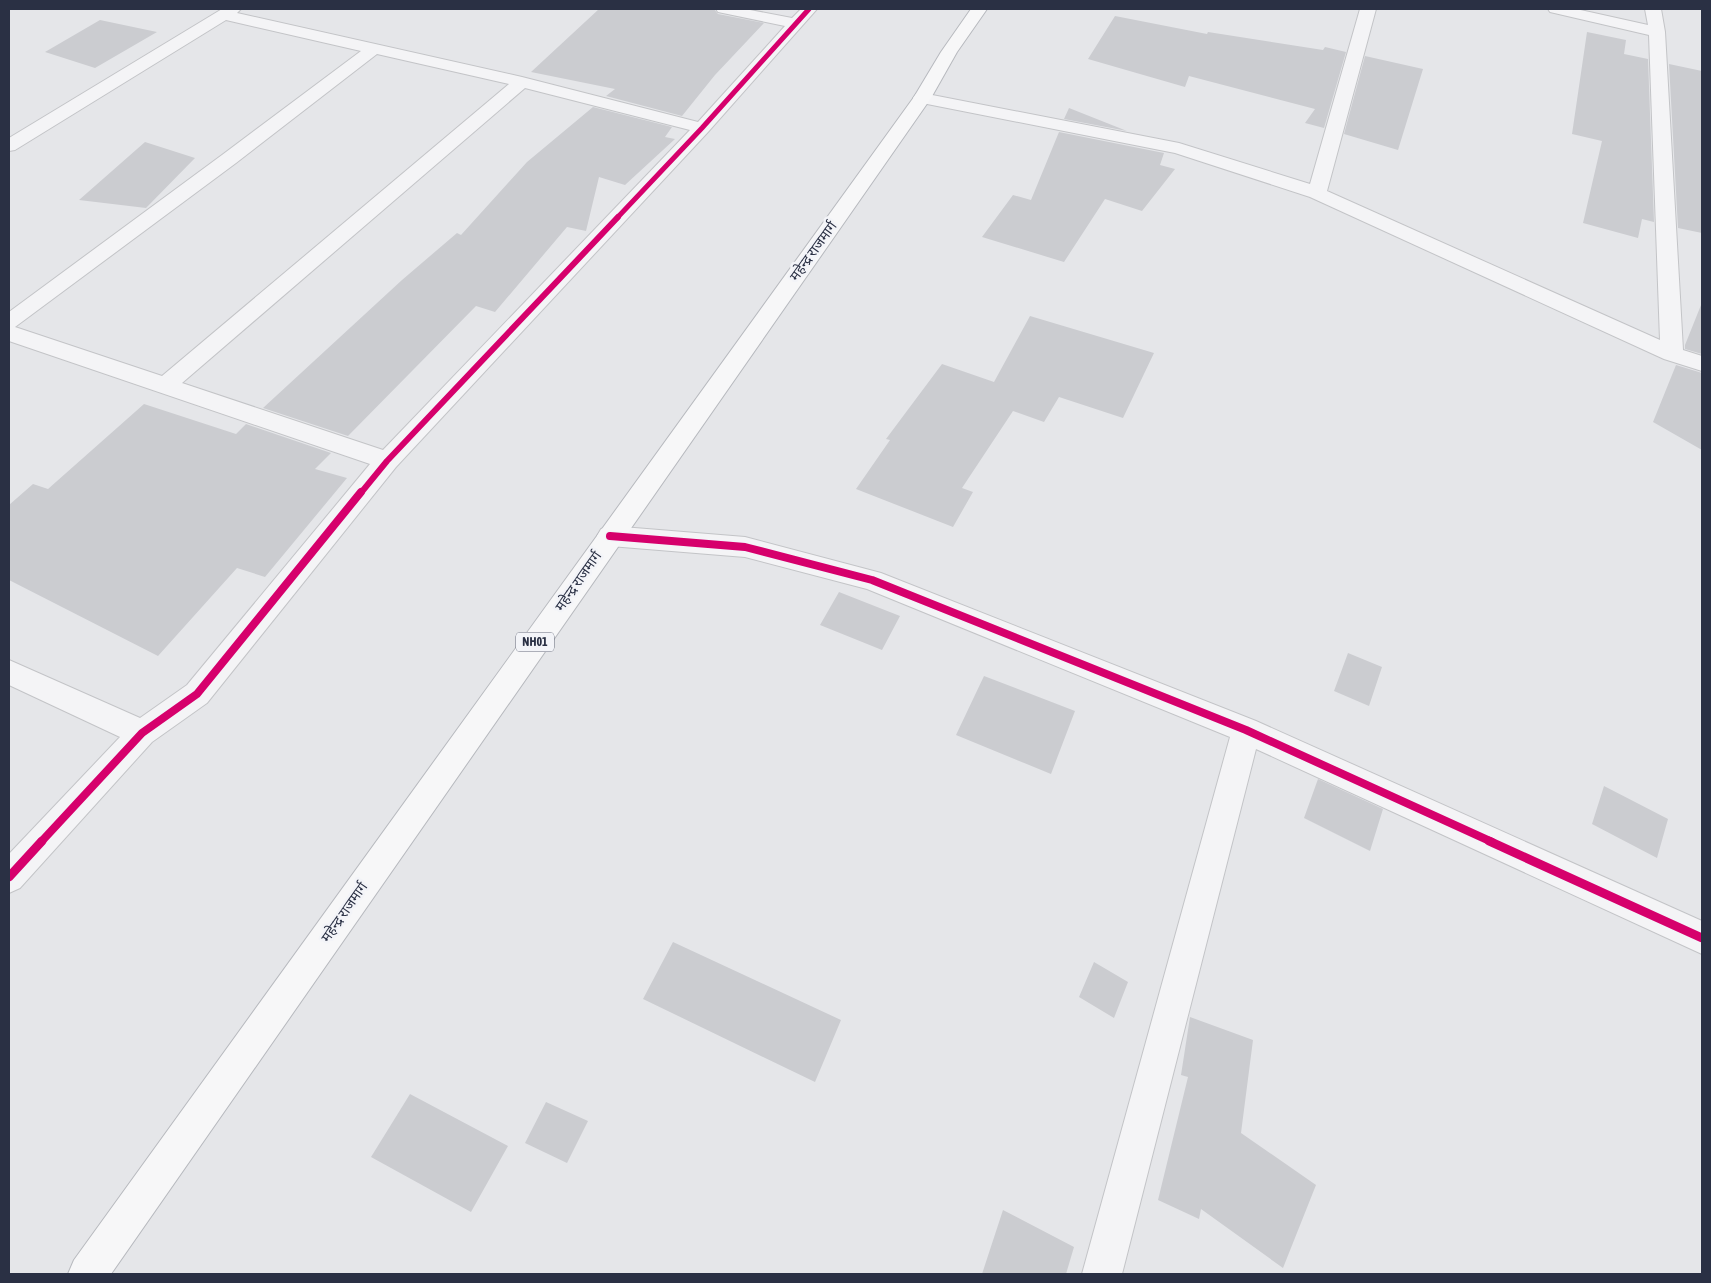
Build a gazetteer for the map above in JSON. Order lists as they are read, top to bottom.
{
  "streets": {
    "highway": ["महेन्द्र राजमार्ग", "NH01"]
  }
}
